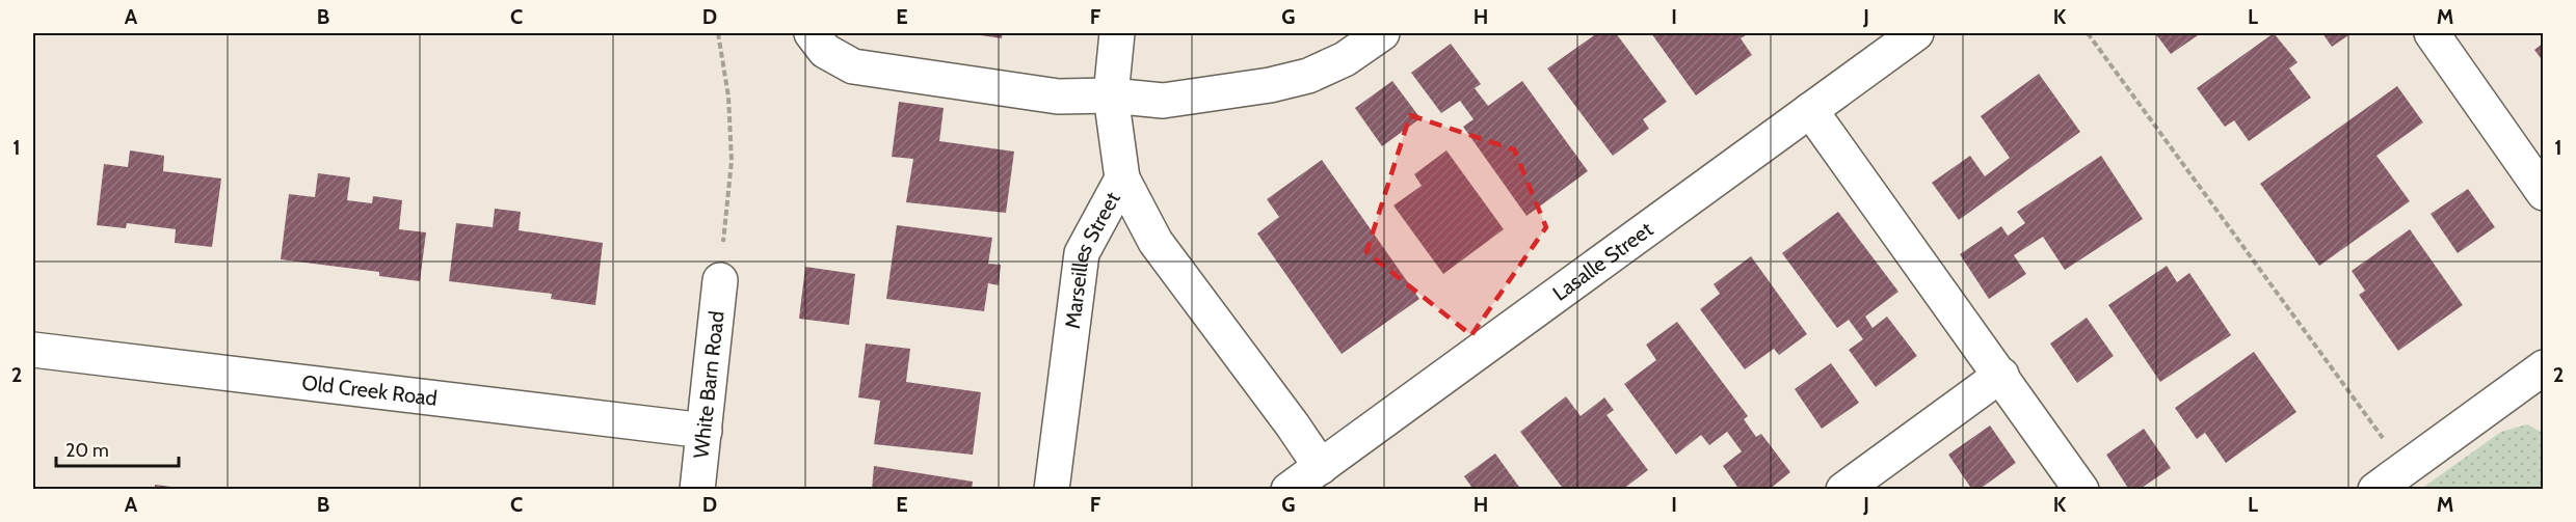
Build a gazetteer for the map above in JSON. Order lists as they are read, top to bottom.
{
  "streets": {
    "street": [
      "Marseilles Street",
      "Lasalle Street",
      "White Barn Road",
      "Old Creek Road"
    ]
  },
  "crossings": [
    ["White Barn Road", "Old Creek Road"]
  ],
  "scale_bar": "20 m",
  "grid": {
    "columns": [
      "A",
      "B",
      "C",
      "D",
      "E",
      "F",
      "G",
      "H",
      "I",
      "J",
      "K",
      "L",
      "M"
    ],
    "rows": ["1", "2"]
  }
}
